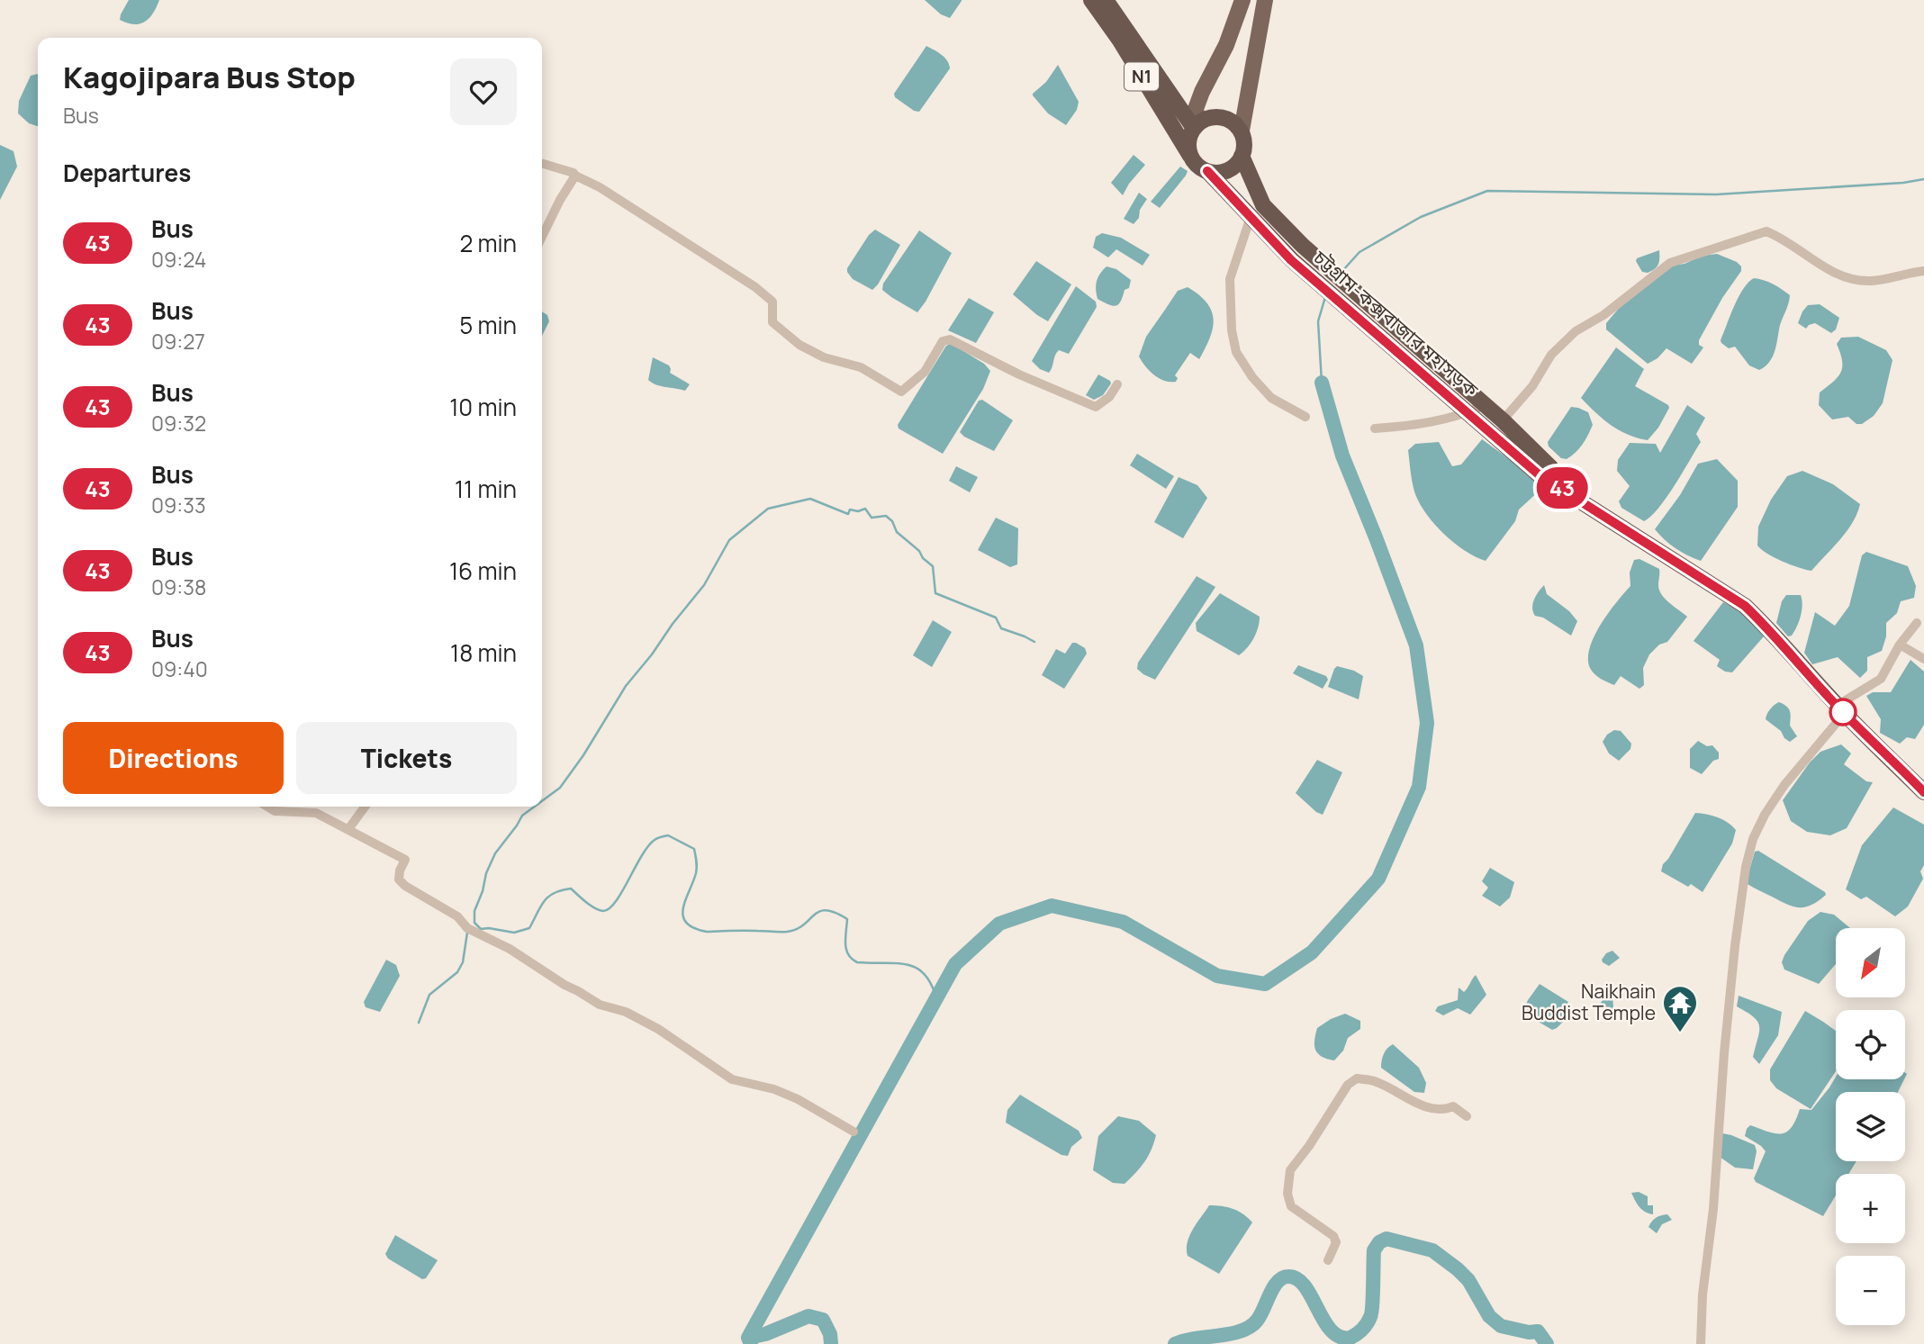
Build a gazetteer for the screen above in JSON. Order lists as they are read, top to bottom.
{
  "streets": {
    "highway": ["N1", "চট্টগ্রাম-কক্সবাজার মহাসড়ক"]
  },
  "crossings": [
    ["N1", "চট্টগ্রাম-কক্সবাজার মহাসড়ক"]
  ],
  "places": {
    "temple": ["Naikhain Buddist Temple"]
  },
  "lines": ["bus line 43"],
  "north": "bottom left",
  "page": {
    "on_map": "43",
    "heading": [
      ["Kagojipara Bus Stop", "Bus"],
      "Departures"
    ],
    "list": [
      {
        "mark": "43",
        "name": "Bus",
        "note": "09:24",
        "value": "2 min"
      },
      {
        "mark": "43",
        "name": "Bus",
        "note": "09:27",
        "value": "5 min"
      },
      {
        "mark": "43",
        "name": "Bus",
        "note": "09:32",
        "value": "10 min"
      },
      {
        "mark": "43",
        "name": "Bus",
        "note": "09:33",
        "value": "11 min"
      },
      {
        "mark": "43",
        "name": "Bus",
        "note": "09:38",
        "value": "16 min"
      },
      {
        "mark": "43",
        "name": "Bus",
        "note": "09:40",
        "value": "18 min"
      }
    ],
    "buttons": ["Directions", "Tickets"],
    "map_buttons": ["+", "−"]
  }
}
